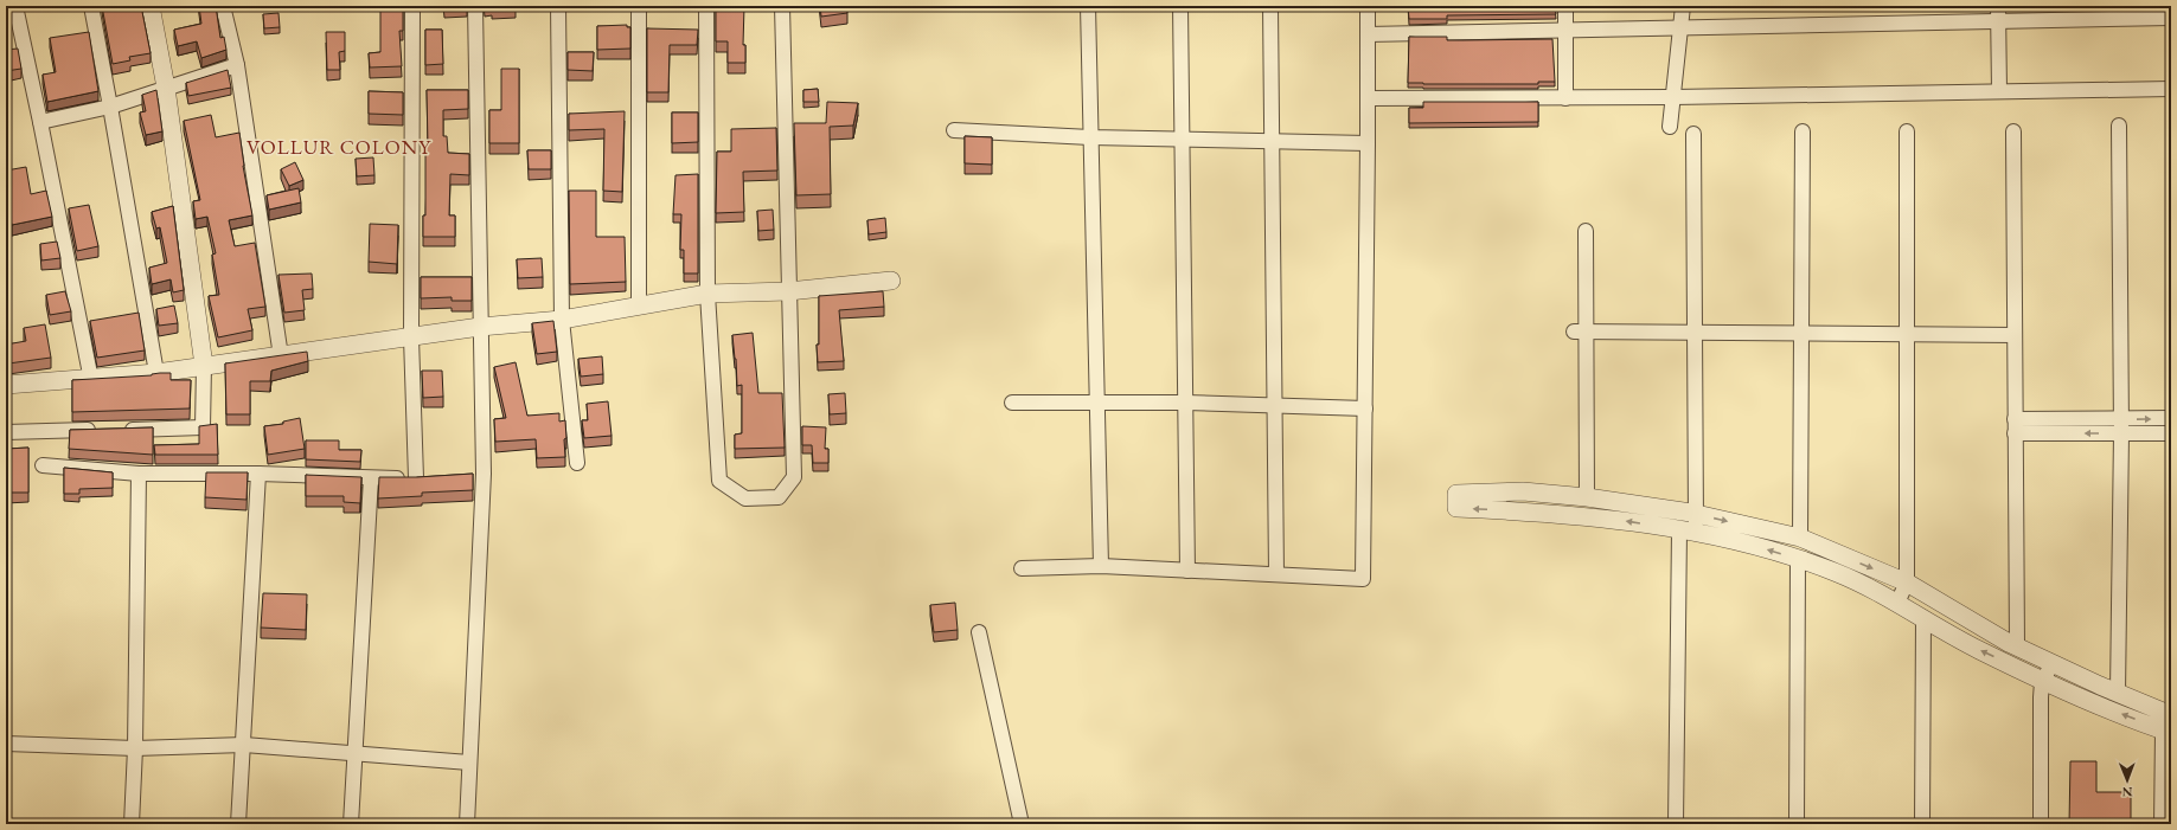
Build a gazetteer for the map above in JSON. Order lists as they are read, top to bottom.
{
  "districts": ["VOLLUR COLONY"],
  "north": "bottom"
}
